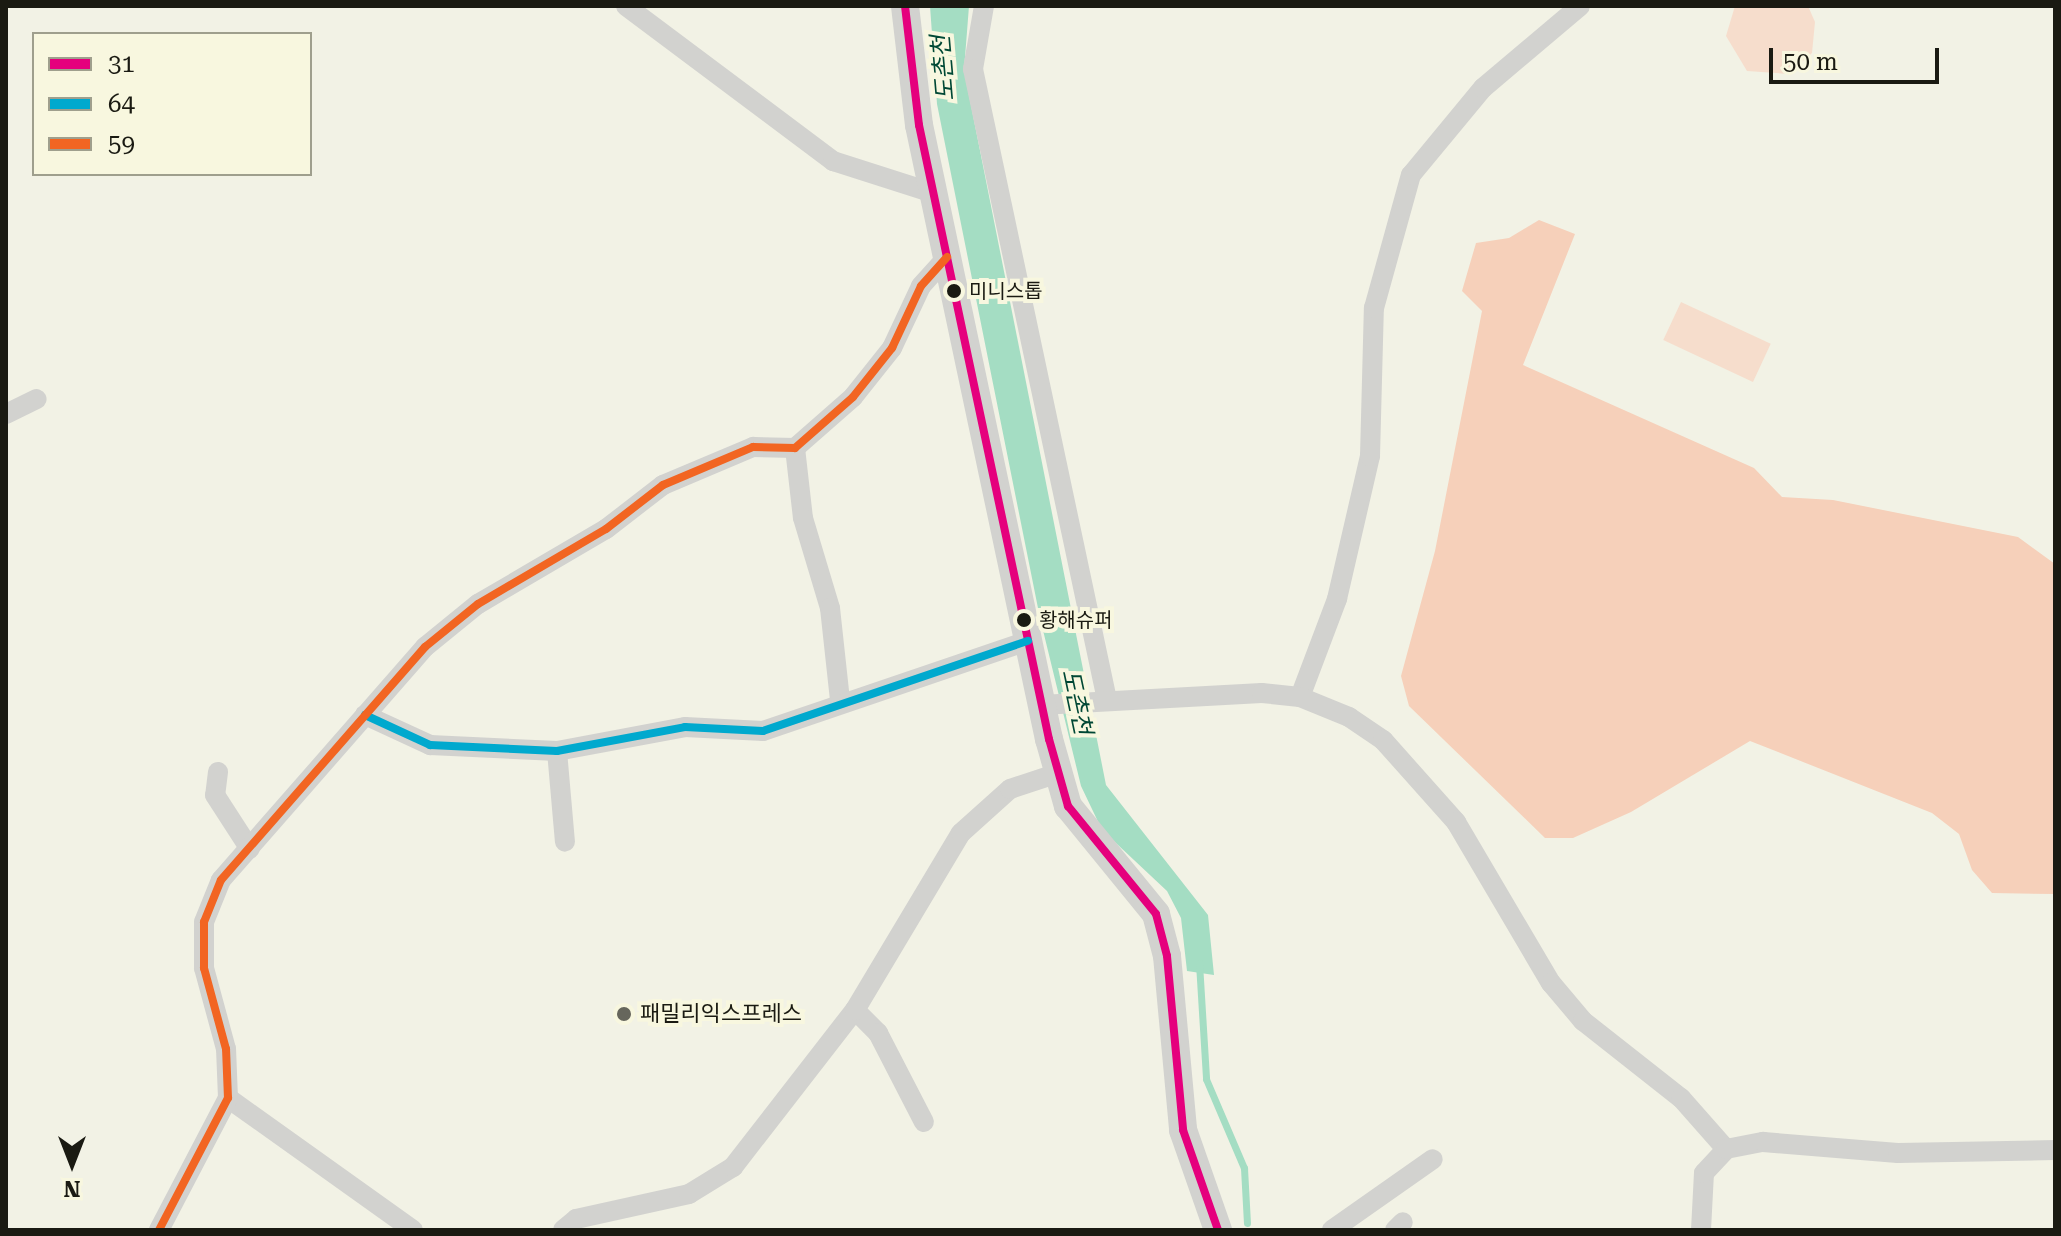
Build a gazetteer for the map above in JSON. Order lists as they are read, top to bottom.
{
  "water": ["도촌천"],
  "places": ["미니스톱", "황해슈퍼", "패밀리익스프레스"],
  "lines": ["transit line 31", "transit line 59", "transit line 64"],
  "legend": ["31", "64", "59"],
  "scale_bar": "50 m",
  "north": "bottom"
}
